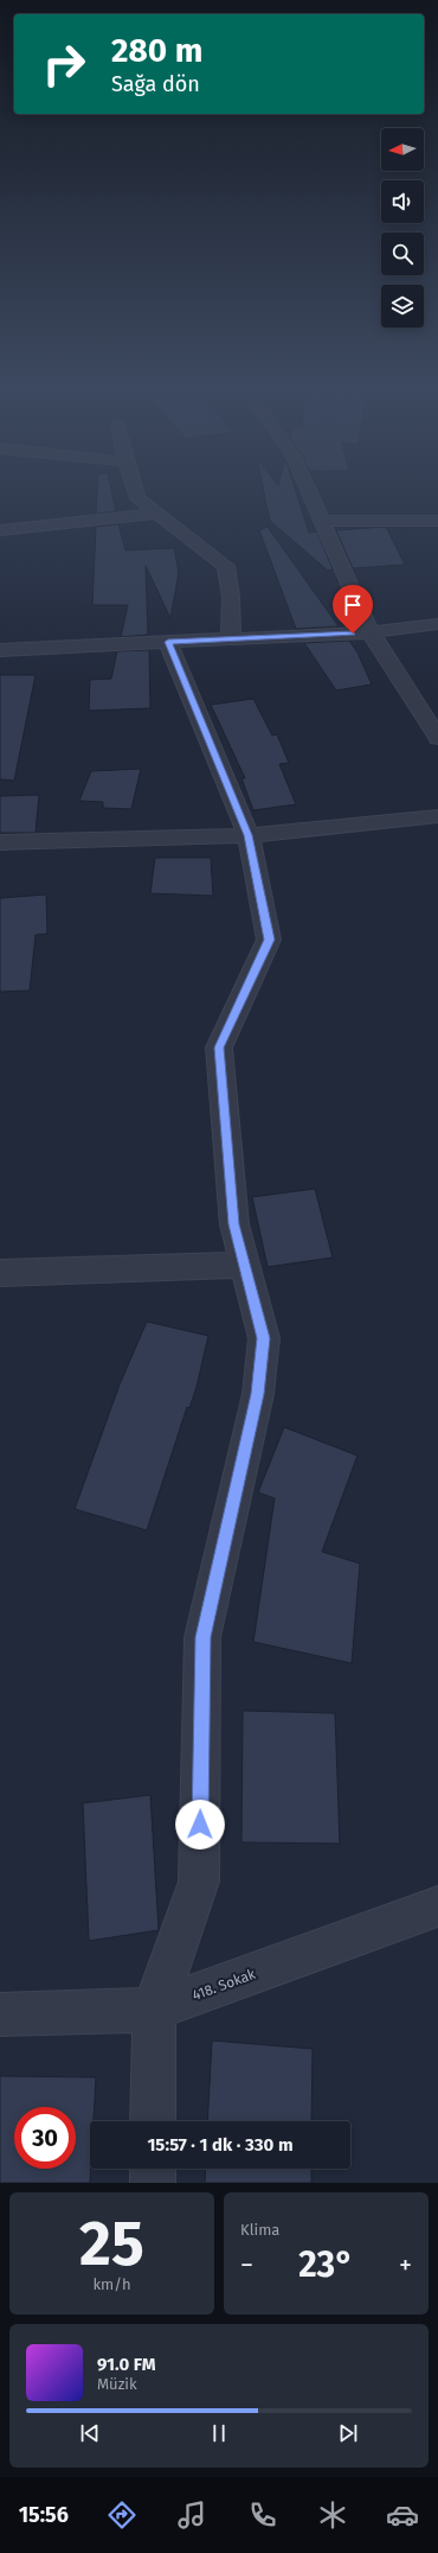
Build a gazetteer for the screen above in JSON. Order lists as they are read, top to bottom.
{
  "streets": {
    "street": ["418. Sokak"]
  },
  "north": "left",
  "page": {
    "turn": ["280 m", "Sağa dön"],
    "limit": "30",
    "trip": "15:57 · 1 dk · 330 m",
    "tile": [
      ["25", "km/h"],
      "Klima"
    ],
    "heat": ["−", "23°", "+"],
    "song": ["91.0 FM", "Müzik"],
    "tabs": "15:56"
  }
}
